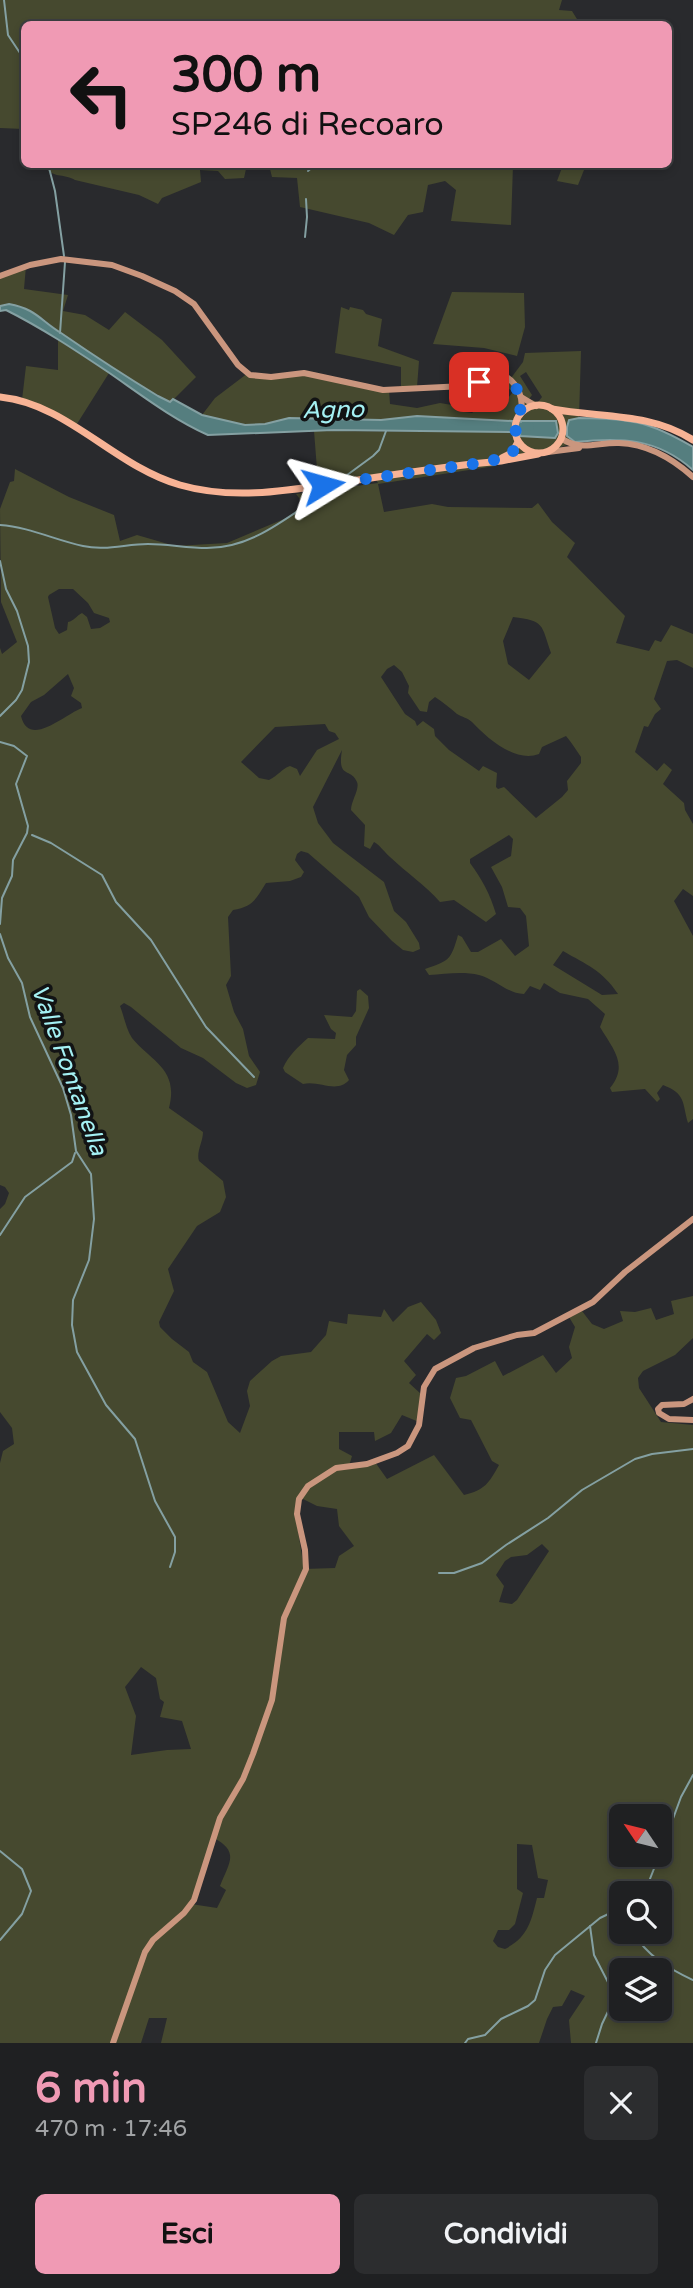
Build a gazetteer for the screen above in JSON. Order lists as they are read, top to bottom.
{
  "water": ["Agno", "Valle Fontanella"],
  "north": "top left",
  "page": {
    "turn": ["300 m", "SP246 di Recoaro"],
    "heading": ["6 min", "470 m · 17:46"],
    "buttons": ["Esci", "Condividi"]
  }
}
